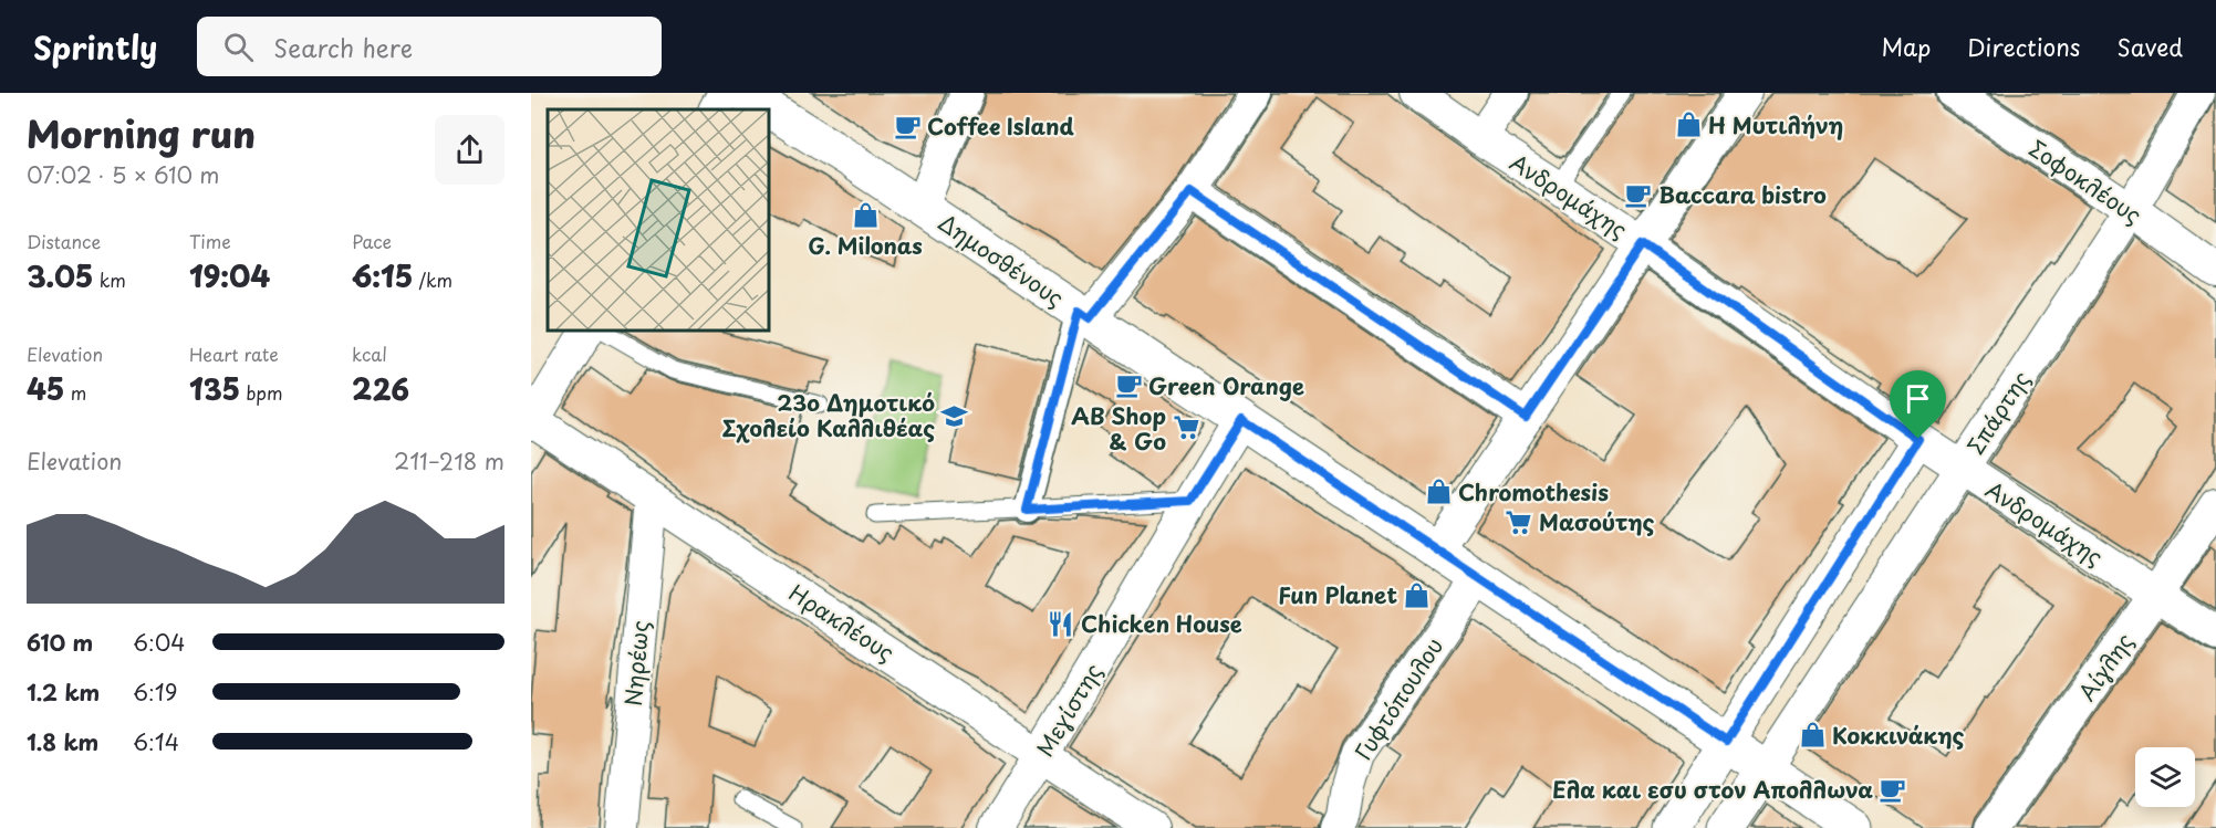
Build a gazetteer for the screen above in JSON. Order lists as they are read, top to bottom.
{
  "streets": {
    "street": [
      "Σοφοκλέους",
      "Ανδρομάχης",
      "Δημοσθένους",
      "Σπάρτης",
      "Ηρακλέους",
      "Νηρέως",
      "Αίγλης",
      "Γυφτόπουλου",
      "Μεγίστης"
    ]
  },
  "crossings": [
    ["Σοφοκλέους", "Σπάρτης"],
    ["Ανδρομάχης", "Σπάρτης"],
    ["Ανδρομάχης", "Αίγλης"],
    ["Δημοσθένους", "Σπάρτης"],
    ["Δημοσθένους", "Γυφτόπουλου"],
    ["Δημοσθένους", "Μεγίστης"],
    ["Ηρακλέους", "Νηρέως"],
    ["Ηρακλέους", "Μεγίστης"]
  ],
  "places": {
    "shop": [
      "Η Μυτιλήνη",
      "G. Milonas",
      "Chromothesis",
      "Fun Planet",
      "Κοκκινάκης"
    ],
    "cafe": [
      "Coffee Island",
      "Baccara bistro",
      "Green Orange",
      "Ελα και εσυ στον Απολλωνα"
    ],
    "school or university": ["23ο Δημοτικό Σχολείο Καλλιθέας"],
    "supermarket": ["AB Shop & Go", "Μασούτης"],
    "restaurant": ["Chicken House"]
  },
  "page": {
    "header": "Sprintly",
    "search": "Search here",
    "nav": ["Map", "Directions", "Saved"],
    "heading": ["Morning run", "07:02 · 5 × 610 m"],
    "stats": [
      ["Distance", "3.05 km"],
      ["Time", "19:04"],
      ["Pace", "6:15 /km"],
      ["Elevation", "45 m"],
      ["Heart rate", "135 bpm"],
      ["kcal", "226"]
    ],
    "chart": ["Elevation", "211–218 m"],
    "list": [
      {
        "name": "610 m",
        "note": "6:04"
      },
      {
        "name": "1.2 km",
        "note": "6:19"
      },
      {
        "name": "1.8 km",
        "note": "6:14"
      }
    ]
  }
}
